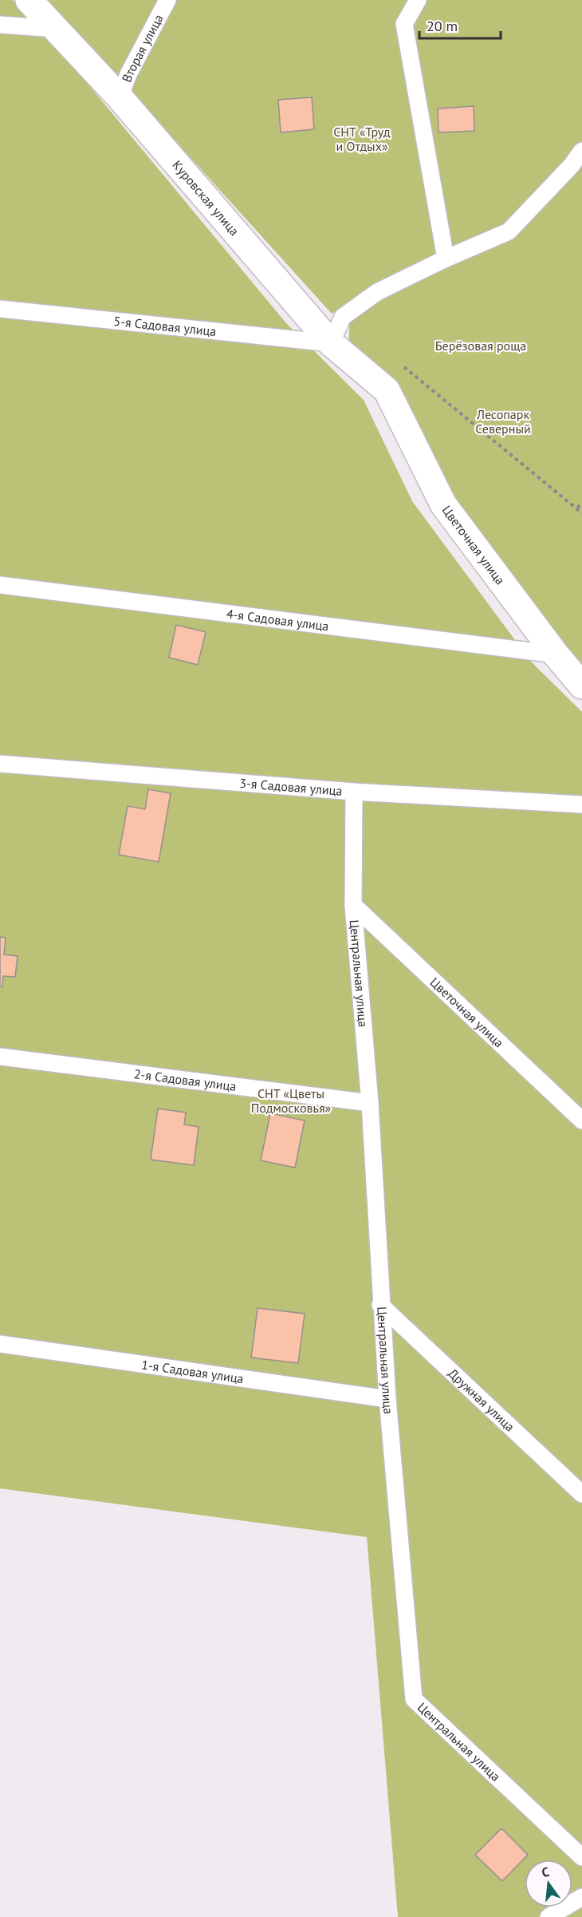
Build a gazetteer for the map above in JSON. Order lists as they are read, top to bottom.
{
  "streets": {
    "street": ["Куровская улица", "Цветочная улица"],
    "lane": [
      "Вторая улица",
      "5-я Садовая улица",
      "4-я Садовая улица",
      "3-я Садовая улица",
      "Центральная улица",
      "2-я Садовая улица",
      "1-я Садовая улица",
      "Дружная улица"
    ]
  },
  "crossings": [
    ["Вторая улица", "Куровская улица"],
    ["Куровская улица", "5-я Садовая улица"],
    ["Куровская улица", "Цветочная улица"],
    ["Цветочная улица", "4-я Садовая улица"],
    ["Цветочная улица", "Центральная улица"],
    ["3-я Садовая улица", "Центральная улица"],
    ["Центральная улица", "2-я Садовая улица"],
    ["Центральная улица", "1-я Садовая улица"],
    ["Центральная улица", "Дружная улица"]
  ],
  "parks": [
    "СНТ «Труд и Отдых»",
    "Берёзовая роща",
    "Лесопарк Северный",
    "СНТ «Цветы Подмосковья»"
  ],
  "scale_bar": "20 m",
  "north": "top"
}
